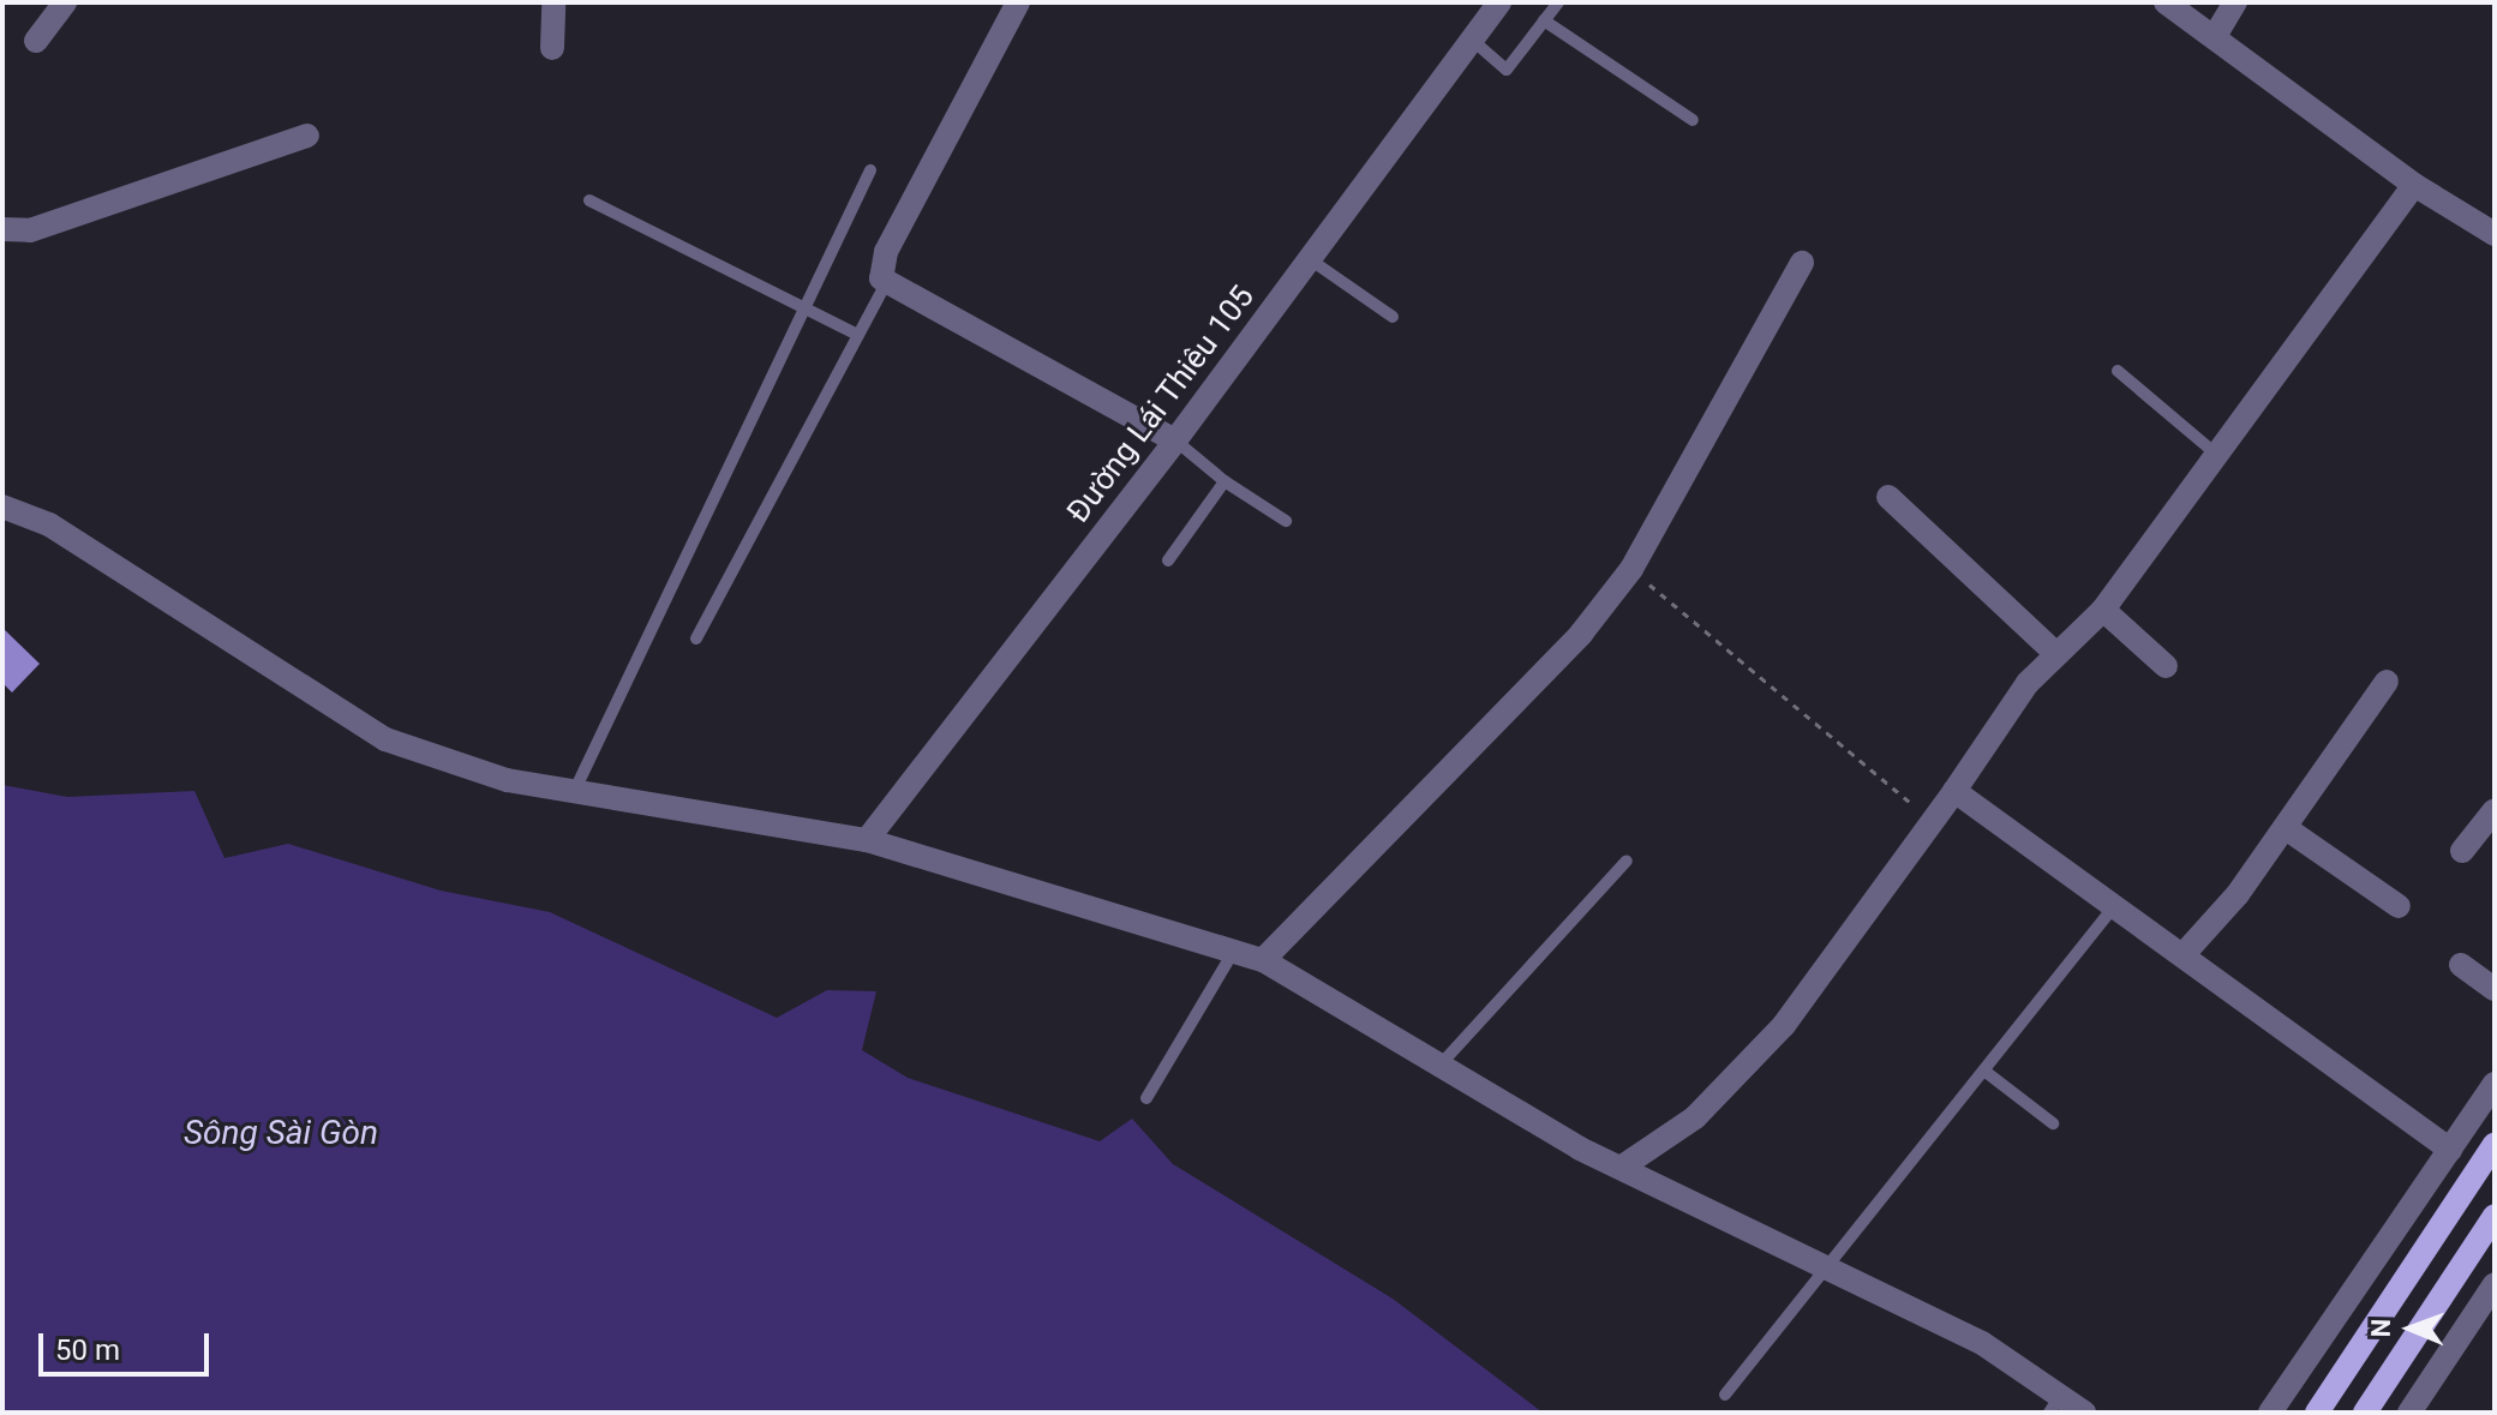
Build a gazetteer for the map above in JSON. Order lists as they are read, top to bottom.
{
  "streets": {
    "street": ["Đường Lái Thiêu 105"]
  },
  "water": ["Sông Sài Gòn"],
  "scale_bar": "50 m",
  "north": "left"
}
